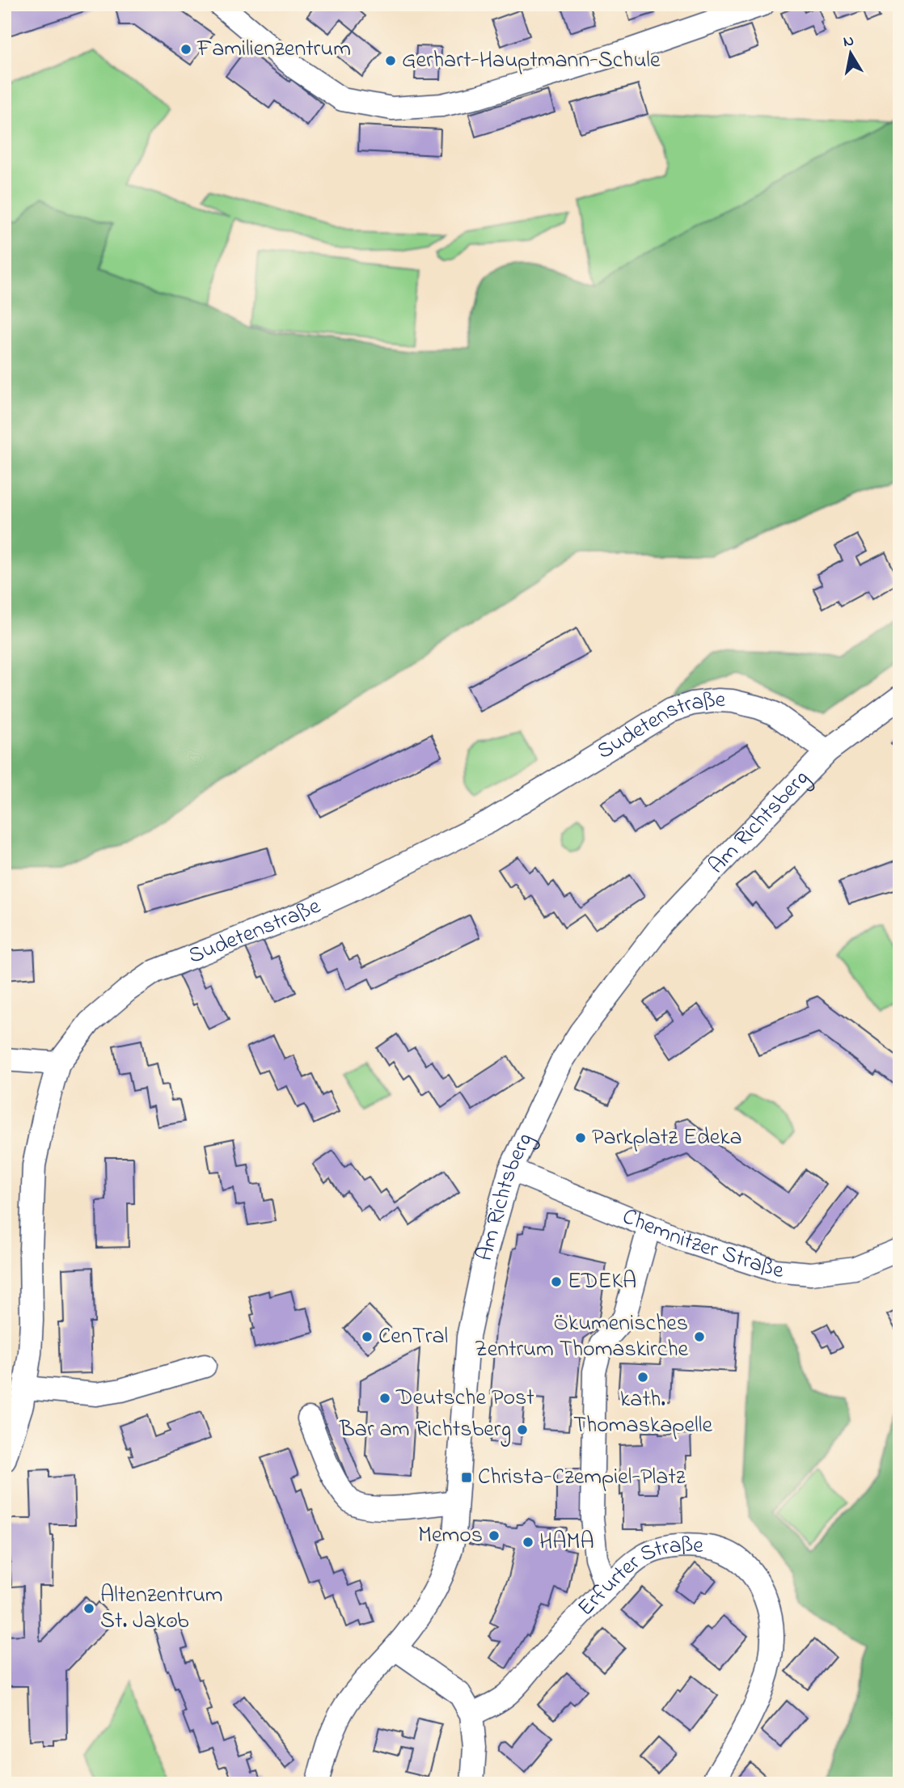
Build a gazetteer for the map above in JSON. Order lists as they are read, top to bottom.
{
  "streets": {
    "street": [
      "Sudetenstraße",
      "Am Richtsberg",
      "Chemnitzer Straße",
      "Erfurter Straße"
    ]
  },
  "crossings": [
    ["Sudetenstraße", "Am Richtsberg"],
    ["Am Richtsberg", "Chemnitzer Straße"]
  ],
  "places": {
    "other": [
      "Familienzentrum",
      "Gerhart-Hauptmann-Schule",
      "Parkplatz Edeka",
      "EDEKA",
      "CenTral",
      "Ökumenisches Zentrum Thomaskirche",
      "kath. Thomaskapelle",
      "Deutsche Post",
      "Bar am Richtsberg",
      "Memos",
      "HAMA",
      "Altenzentrum St. Jakob"
    ],
    "transit": ["Christa-Czempiel-Platz"]
  },
  "north": "top"
}
